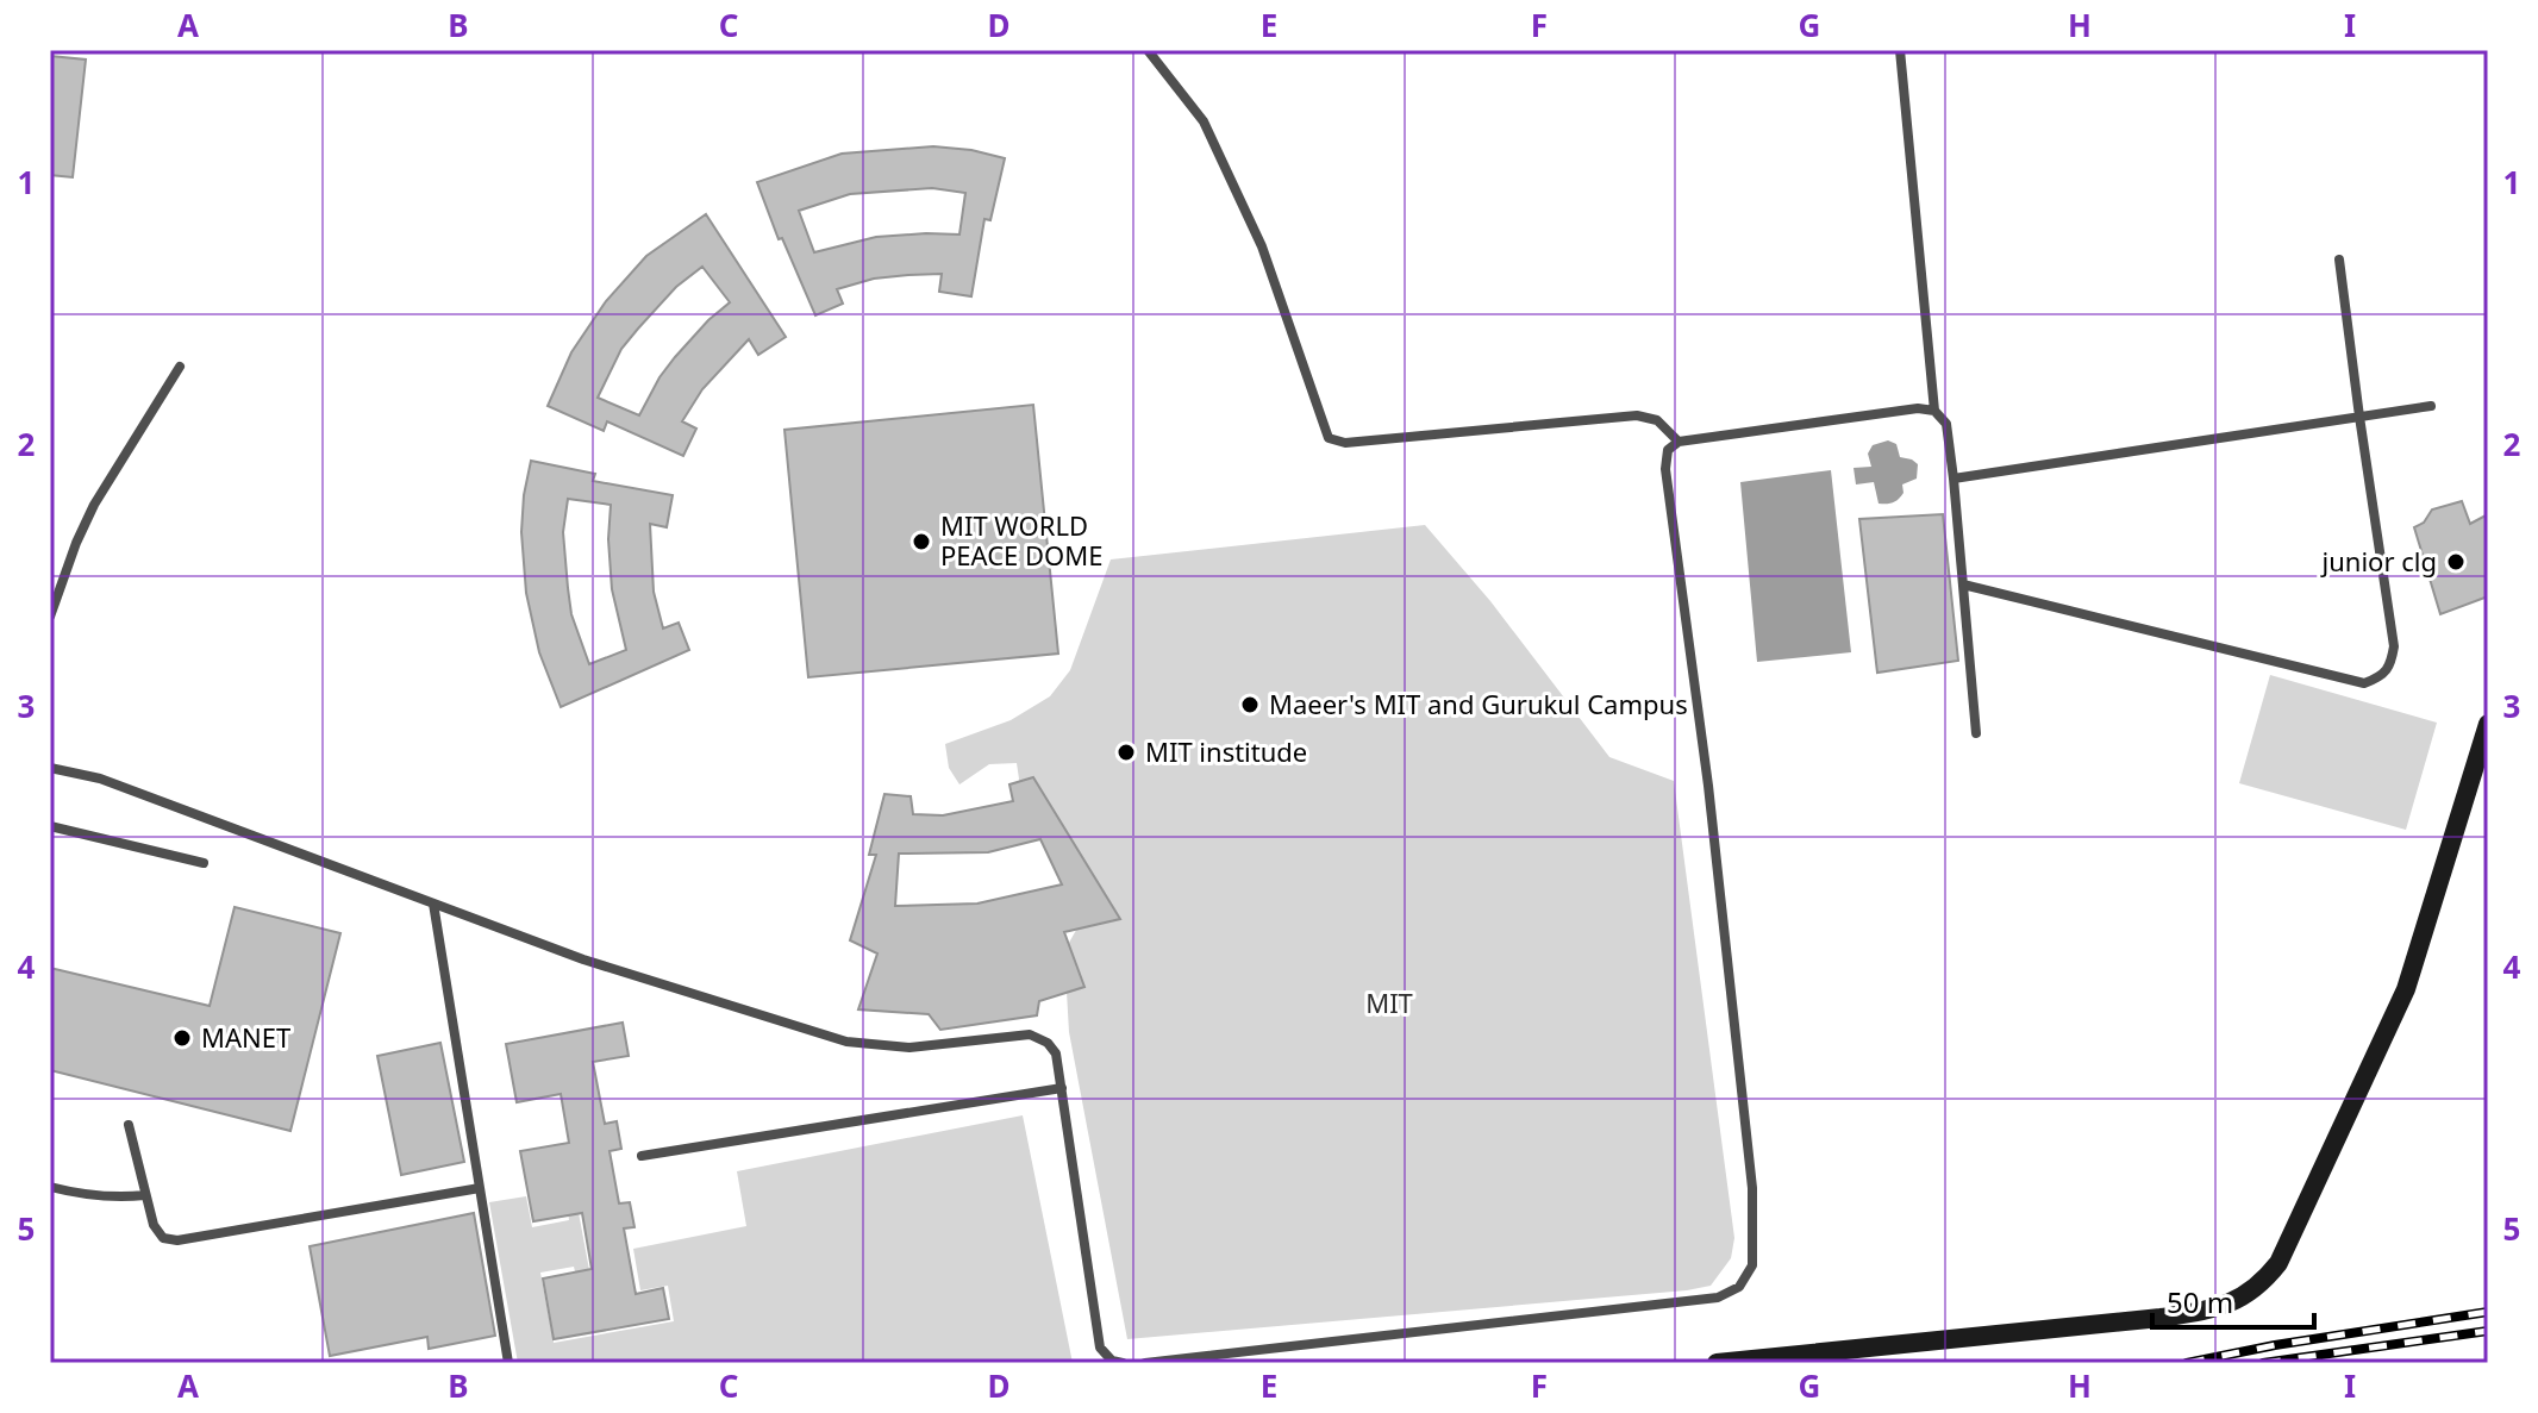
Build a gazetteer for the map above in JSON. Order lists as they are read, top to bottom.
{
  "parks": ["MIT"],
  "places": [
    "MIT WORLD PEACE DOME",
    "junior clg",
    "Maeer's MIT and Gurukul Campus",
    "MIT institude",
    "MANET"
  ],
  "scale_bar": "50 m",
  "grid": {
    "columns": [
      "A",
      "B",
      "C",
      "D",
      "E",
      "F",
      "G",
      "H",
      "I"
    ],
    "rows": [
      "1",
      "2",
      "3",
      "4",
      "5"
    ]
  }
}
